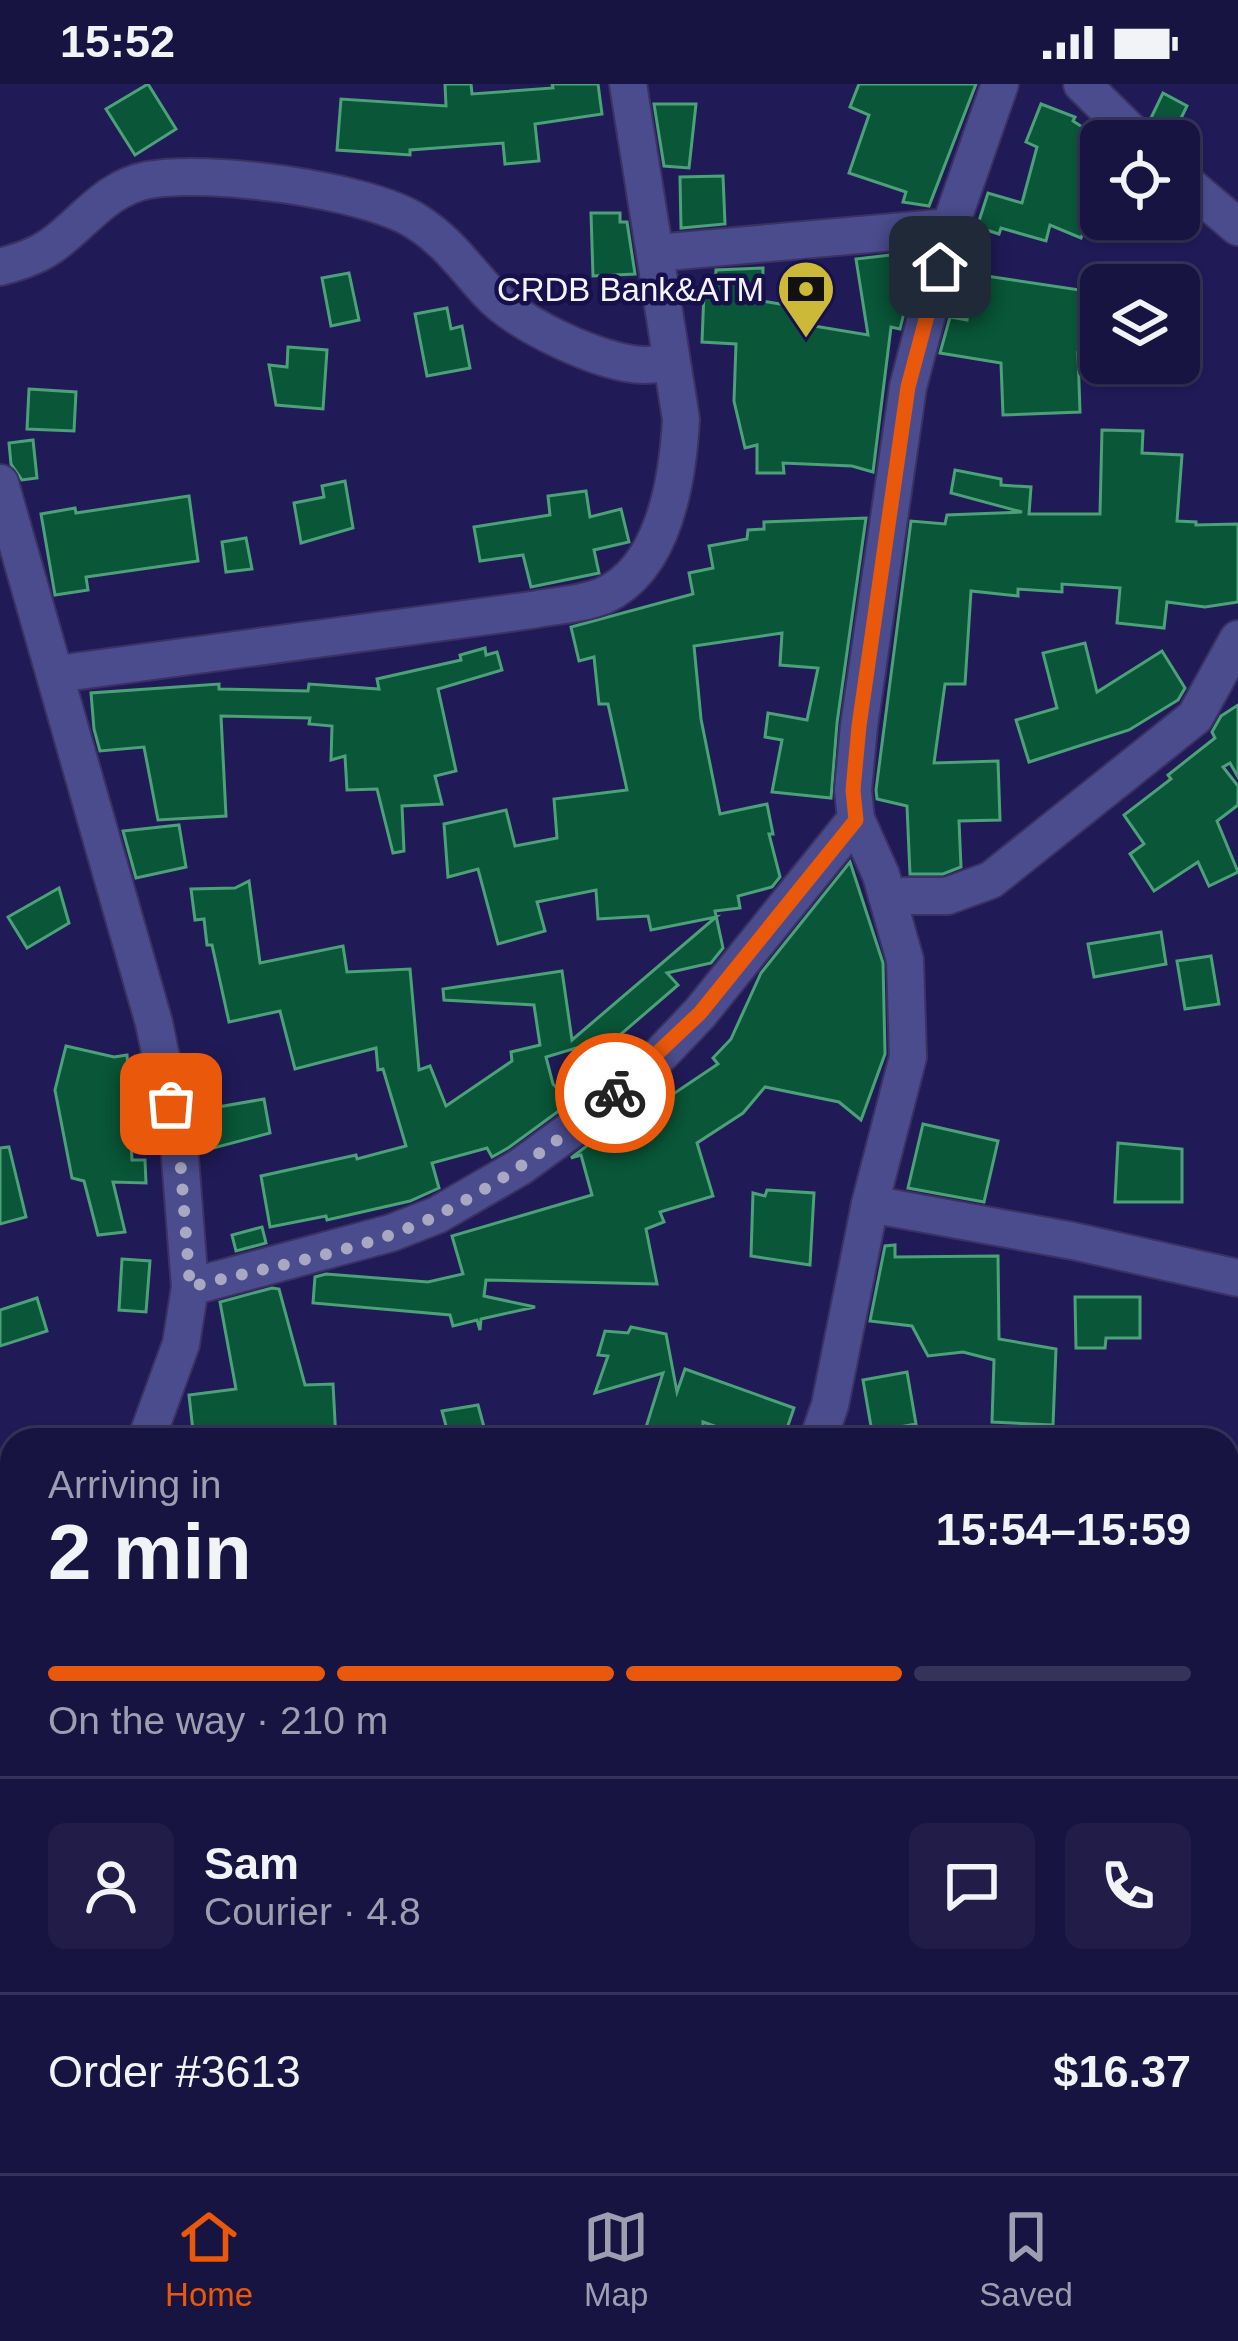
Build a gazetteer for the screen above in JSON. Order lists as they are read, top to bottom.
{
  "places": {
    "bank": ["CRDB Bank&ATM"]
  },
  "page": {
    "status": "15:52",
    "heading": ["2 min", "Arriving in", "15:54–15:59"],
    "panel": [
      "Sam",
      "Courier · 4.8",
      "Order #3613",
      "$16.37"
    ],
    "bar": "On the way · 210 m",
    "tabs": ["Home", "Map", "Saved"]
  }
}
